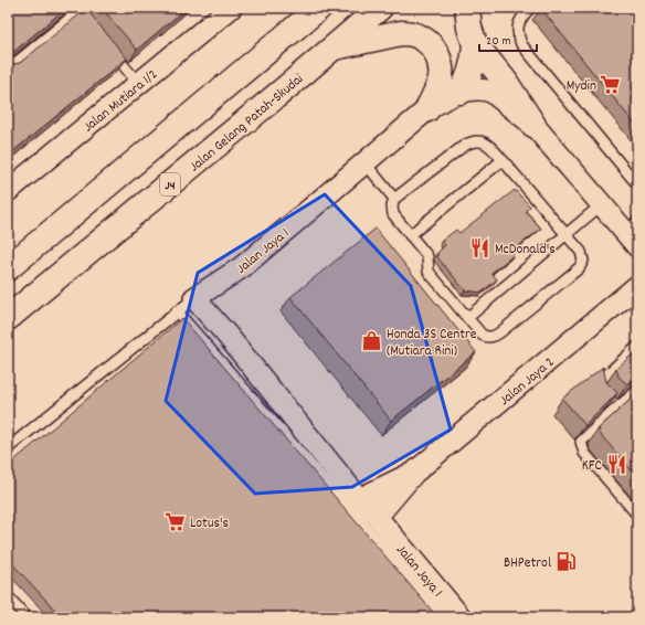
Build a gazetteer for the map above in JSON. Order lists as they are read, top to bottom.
{
  "streets": {
    "main road": ["Jalan Gelang Patah-Skudai", "J4"],
    "street": ["Jalan Mutiara 1/2", "Jalan Jaya 1", "Jalan Jaya 2"]
  },
  "crossings": [
    ["Jalan Jaya 1", "Jalan Jaya 2"]
  ],
  "places": {
    "supermarket": ["Mydin", "Lotus's"],
    "restaurant": ["McDonald's", "KFC"],
    "shop": ["Honda 3S Centre (Mutiara Rini)"],
    "fuel station": ["BHPetrol"]
  },
  "scale_bar": "20 m"
}
